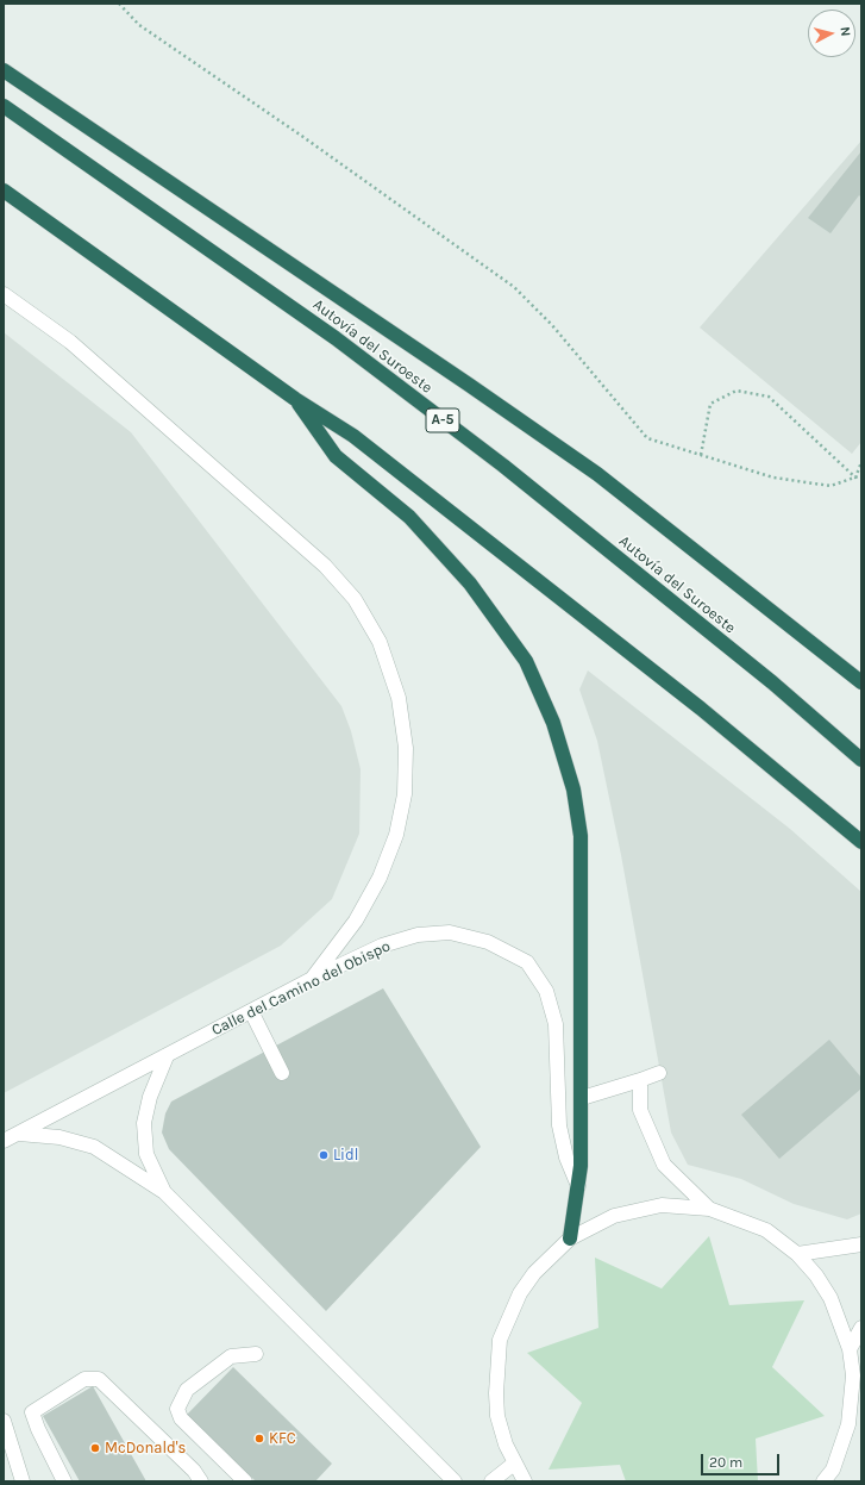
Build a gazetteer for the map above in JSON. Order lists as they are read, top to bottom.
{
  "streets": {
    "highway": ["Autovía del Suroeste", "A-5"],
    "street": ["Calle del Camino del Obispo"]
  },
  "places": ["Lidl", "KFC", "McDonald's"],
  "scale_bar": "20 m",
  "north": "right"
}
